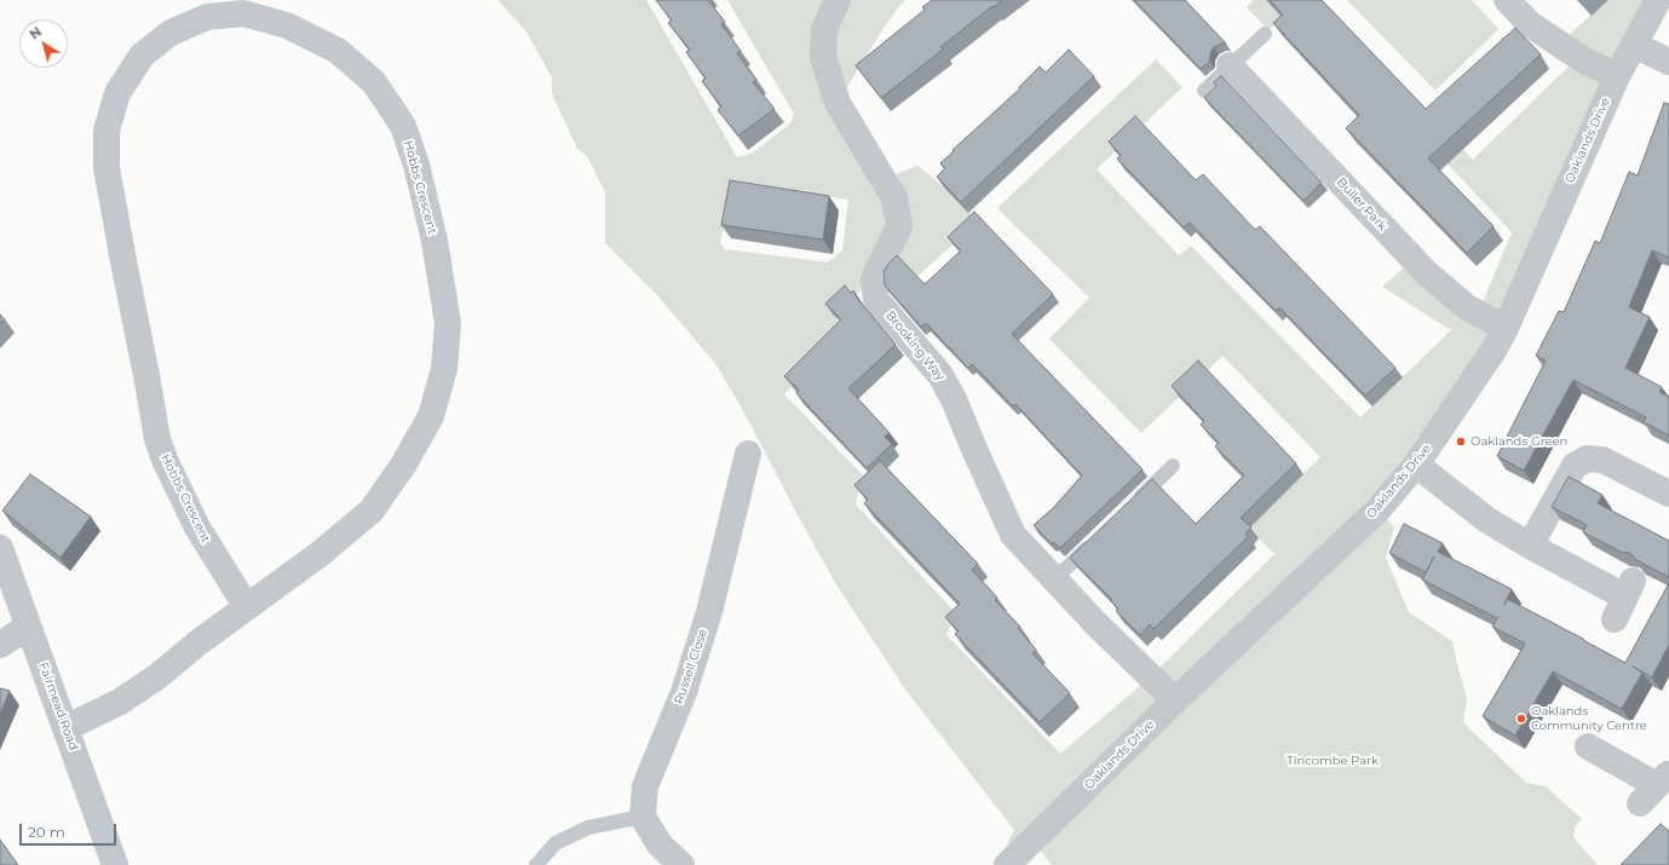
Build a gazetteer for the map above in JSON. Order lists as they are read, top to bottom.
{
  "streets": {
    "street": [
      "Oaklands Drive",
      "Hobbs Crescent",
      "Buller Park",
      "Brooking Way",
      "Russell Close",
      "Fairmead Road"
    ]
  },
  "crossings": [
    ["Oaklands Drive", "Buller Park"],
    ["Oaklands Drive", "Brooking Way"],
    ["Hobbs Crescent", "Fairmead Road"]
  ],
  "parks": ["Tincombe Park"],
  "places": ["Oaklands Green", "Oaklands Community Centre"],
  "scale_bar": "20 m",
  "north": "top left"
}
